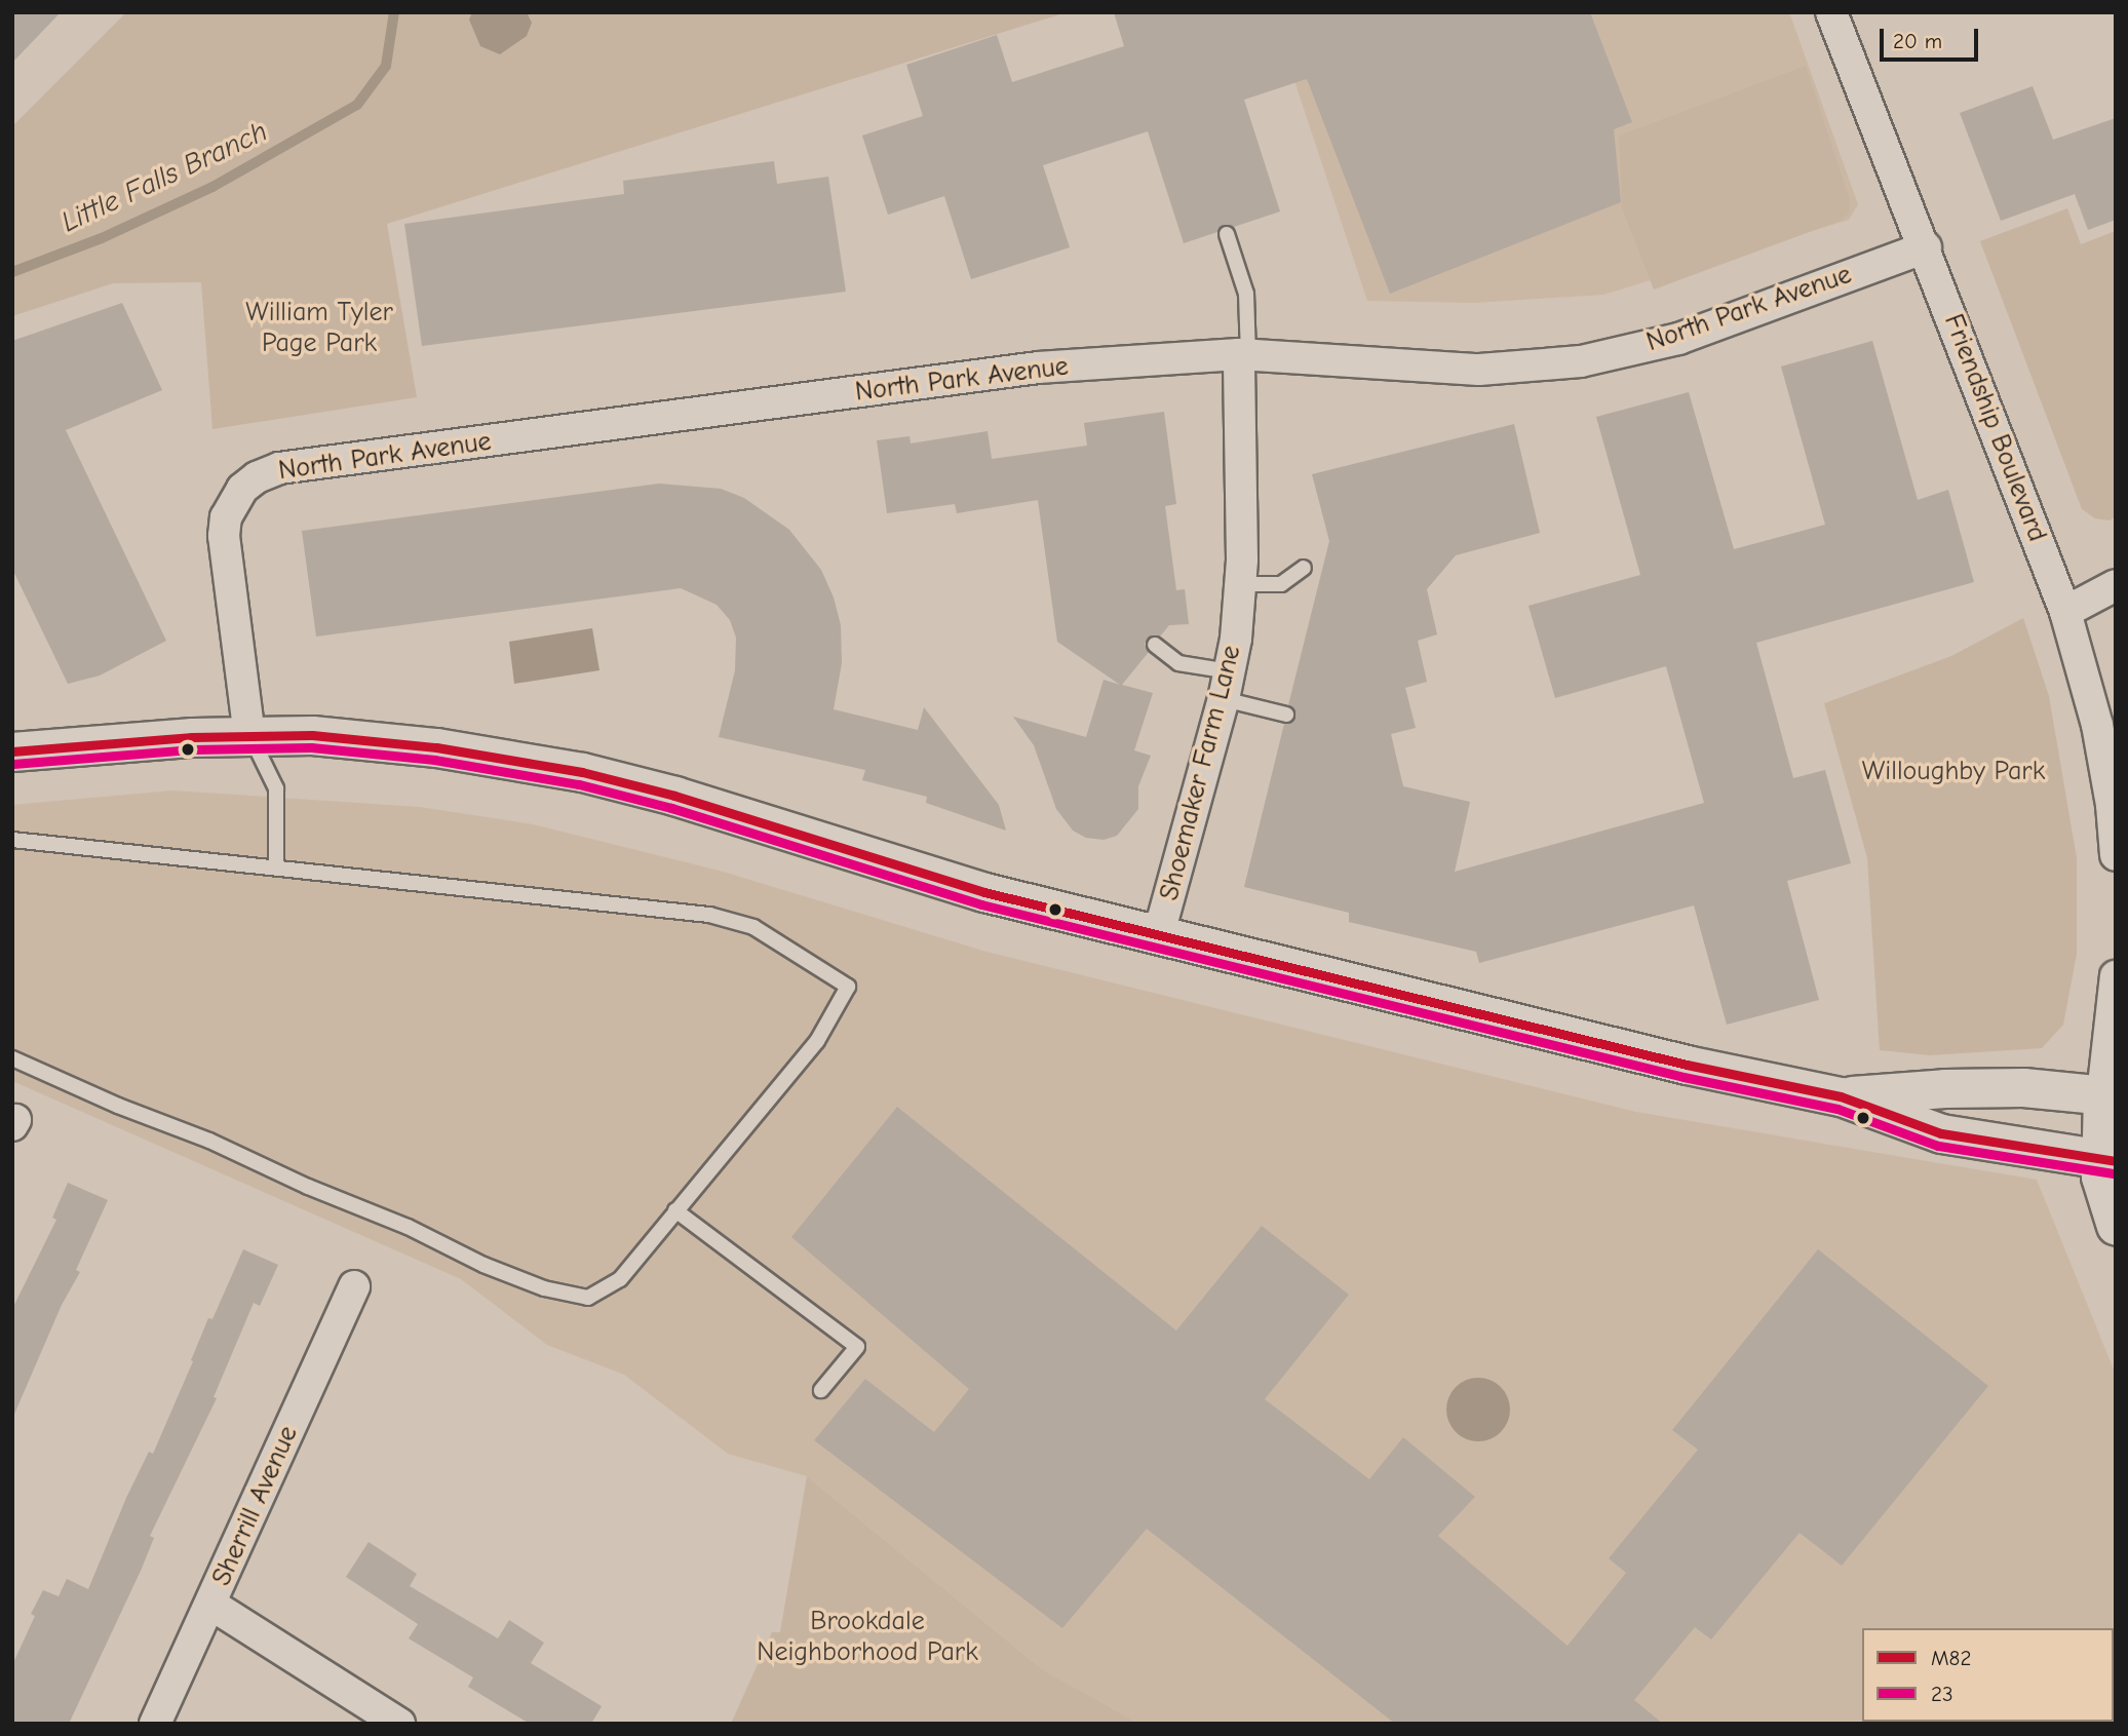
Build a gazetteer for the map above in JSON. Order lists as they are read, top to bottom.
{
  "streets": {
    "street": [
      "North Park Avenue",
      "Friendship Boulevard",
      "Shoemaker Farm Lane",
      "Sherrill Avenue"
    ]
  },
  "crossings": [
    ["North Park Avenue", "Friendship Boulevard"],
    ["North Park Avenue", "Shoemaker Farm Lane"]
  ],
  "water": ["Little Falls Branch"],
  "parks": ["William Tyler Page Park", "Willoughby Park", "Brookdale Neighborhood Park"],
  "lines": ["transit line M82", "transit line 23"],
  "legend": ["M82", "23"],
  "scale_bar": "20 m"
}
